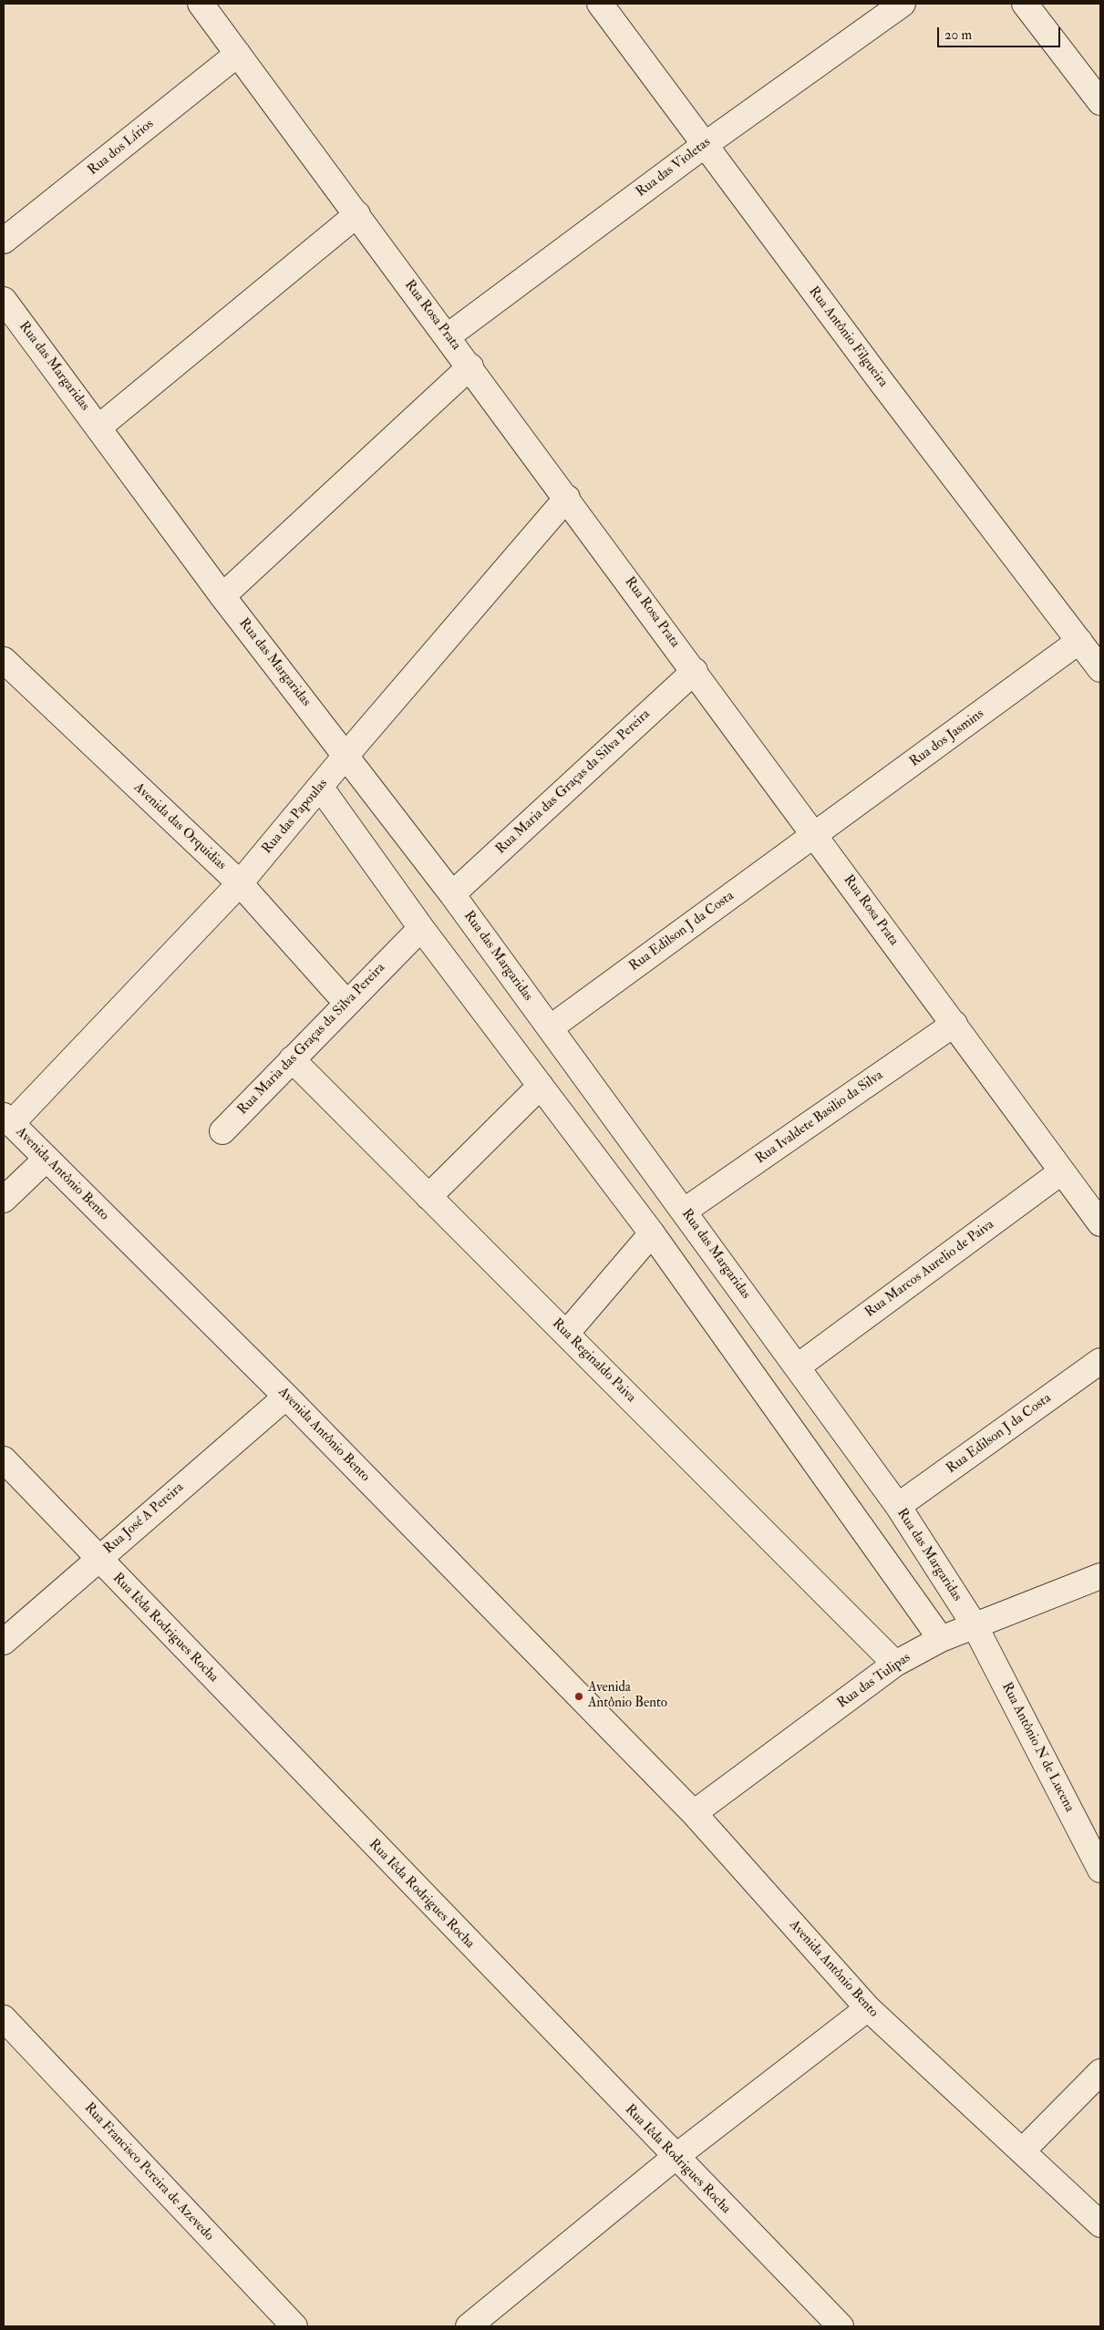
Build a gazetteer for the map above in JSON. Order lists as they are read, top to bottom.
{
  "streets": {
    "street": [
      "Rua dos Lírios",
      "Rua das Violetas",
      "Rua Rosa Prata",
      "Rua Antônio Filgueira",
      "Rua das Margaridas",
      "Rua dos Jasmins",
      "Rua Maria das Graças da Silva Pereira",
      "Rua das Papoulas",
      "Avenida das Orquidias",
      "Rua Edilson J da Costa",
      "Rua Ivaldete Basilio da Silva",
      "Avenida Antônio Bento",
      "Rua Marcos Aurelio de Paiva",
      "Rua Reginaldo Paiva",
      "Rua José A Pereira",
      "Rua Iêda Rodrigues Rocha",
      "Rua das Tulipas",
      "Rua Antônio N de Lucena",
      "Rua Francisco Pereira de Azevedo"
    ]
  },
  "crossings": [
    ["Rua dos Lírios", "Rua Rosa Prata"],
    ["Rua das Violetas", "Rua Rosa Prata"],
    ["Rua das Violetas", "Rua Antônio Filgueira"],
    ["Rua Rosa Prata", "Rua dos Jasmins"],
    ["Rua Rosa Prata", "Rua Maria das Graças da Silva Pereira"],
    ["Rua Rosa Prata", "Rua das Papoulas"],
    ["Rua Rosa Prata", "Rua Edilson J da Costa"],
    ["Rua Rosa Prata", "Rua Ivaldete Basilio da Silva"],
    ["Rua Rosa Prata", "Rua Marcos Aurelio de Paiva"],
    ["Rua Antônio Filgueira", "Rua dos Jasmins"],
    ["Rua das Margaridas", "Rua Maria das Graças da Silva Pereira"],
    ["Rua das Margaridas", "Rua das Papoulas"],
    ["Rua das Margaridas", "Rua Edilson J da Costa"],
    ["Rua das Margaridas", "Rua Ivaldete Basilio da Silva"],
    ["Rua das Margaridas", "Rua Marcos Aurelio de Paiva"],
    ["Rua das Margaridas", "Rua das Tulipas"],
    ["Rua das Margaridas", "Rua Antônio N de Lucena"],
    ["Rua dos Jasmins", "Rua Edilson J da Costa"],
    ["Rua Maria das Graças da Silva Pereira", "Avenida das Orquidias"],
    ["Rua Maria das Graças da Silva Pereira", "Rua Reginaldo Paiva"],
    ["Rua das Papoulas", "Avenida das Orquidias"],
    ["Rua das Papoulas", "Avenida Antônio Bento"],
    ["Avenida Antônio Bento", "Rua José A Pereira"],
    ["Avenida Antônio Bento", "Rua das Tulipas"],
    ["Rua Reginaldo Paiva", "Rua das Tulipas"],
    ["Rua José A Pereira", "Rua Iêda Rodrigues Rocha"],
    ["Rua das Tulipas", "Rua Antônio N de Lucena"]
  ],
  "places": ["Avenida Antônio Bento"],
  "scale_bar": "20 m"
}
